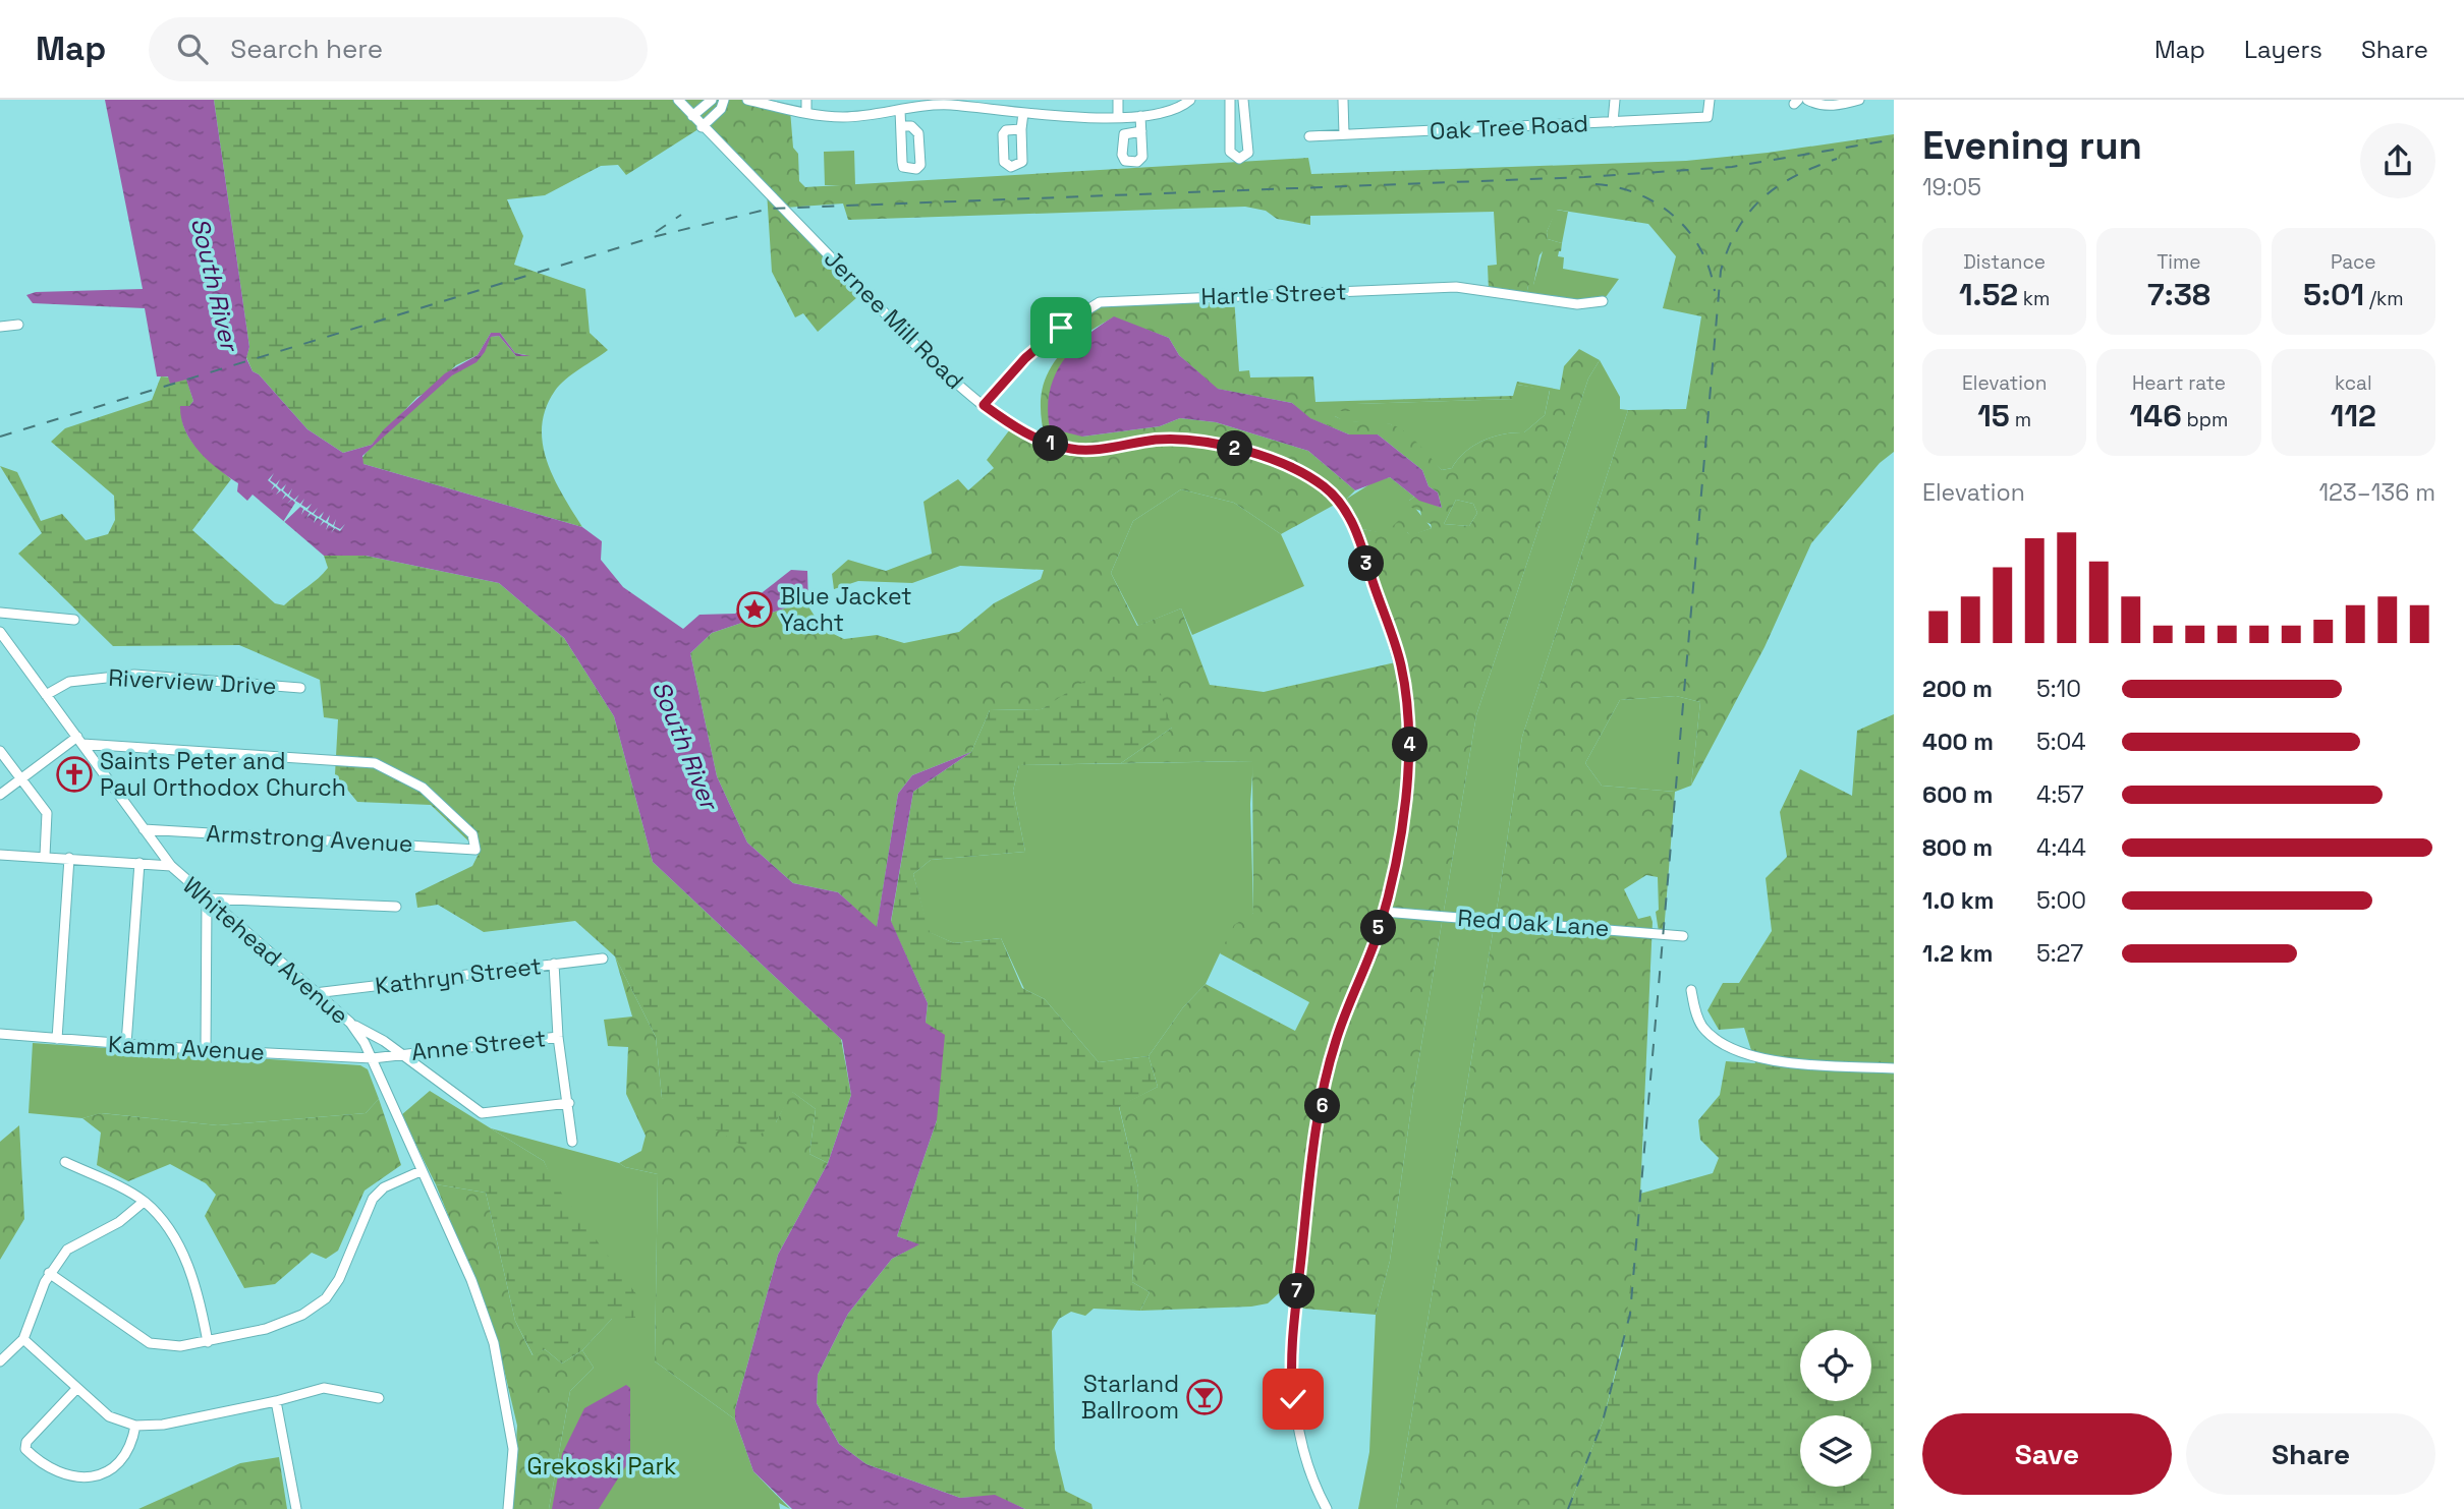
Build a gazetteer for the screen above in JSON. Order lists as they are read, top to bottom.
{
  "streets": {
    "street": [
      "Oak Tree Road",
      "Hartle Street",
      "Jernee Mill Road",
      "Riverview Drive",
      "Armstrong Avenue",
      "Red Oak Lane",
      "Whitehead Avenue",
      "Kathryn Street",
      "Anne Street",
      "Kamm Avenue"
    ]
  },
  "crossings": [
    ["Hartle Street", "Jernee Mill Road"],
    ["Jernee Mill Road", "Red Oak Lane"],
    ["Riverview Drive", "Whitehead Avenue"],
    ["Armstrong Avenue", "Whitehead Avenue"],
    ["Whitehead Avenue", "Kathryn Street"],
    ["Whitehead Avenue", "Anne Street"],
    ["Whitehead Avenue", "Kamm Avenue"],
    ["Anne Street", "Kamm Avenue"]
  ],
  "water": ["South River"],
  "parks": ["Grekoski Park"],
  "places": {
    "place": ["Blue Jacket Yacht"],
    "church": ["Saints Peter and Paul Orthodox Church"],
    "bar": ["Starland Ballroom"]
  },
  "page": {
    "header": "Map",
    "search": "Search here",
    "nav": ["Map", "Layers", "Share"],
    "heading": ["Evening run", "19:05"],
    "stats": [
      ["Distance", "1.52 km"],
      ["Time", "7:38"],
      ["Pace", "5:01 /km"],
      ["Elevation", "15 m"],
      ["Heart rate", "146 bpm"],
      ["kcal", "112"]
    ],
    "pins": [
      "1",
      "2",
      "3",
      "4",
      "5",
      "6",
      "7"
    ],
    "chart": ["Elevation", "123–136 m"],
    "list": [
      {
        "name": "200 m",
        "note": "5:10"
      },
      {
        "name": "400 m",
        "note": "5:04"
      },
      {
        "name": "600 m",
        "note": "4:57"
      },
      {
        "name": "800 m",
        "note": "4:44"
      },
      {
        "name": "1.0 km",
        "note": "5:00"
      },
      {
        "name": "1.2 km",
        "note": "5:27"
      }
    ],
    "buttons": ["Save", "Share"]
  }
}
